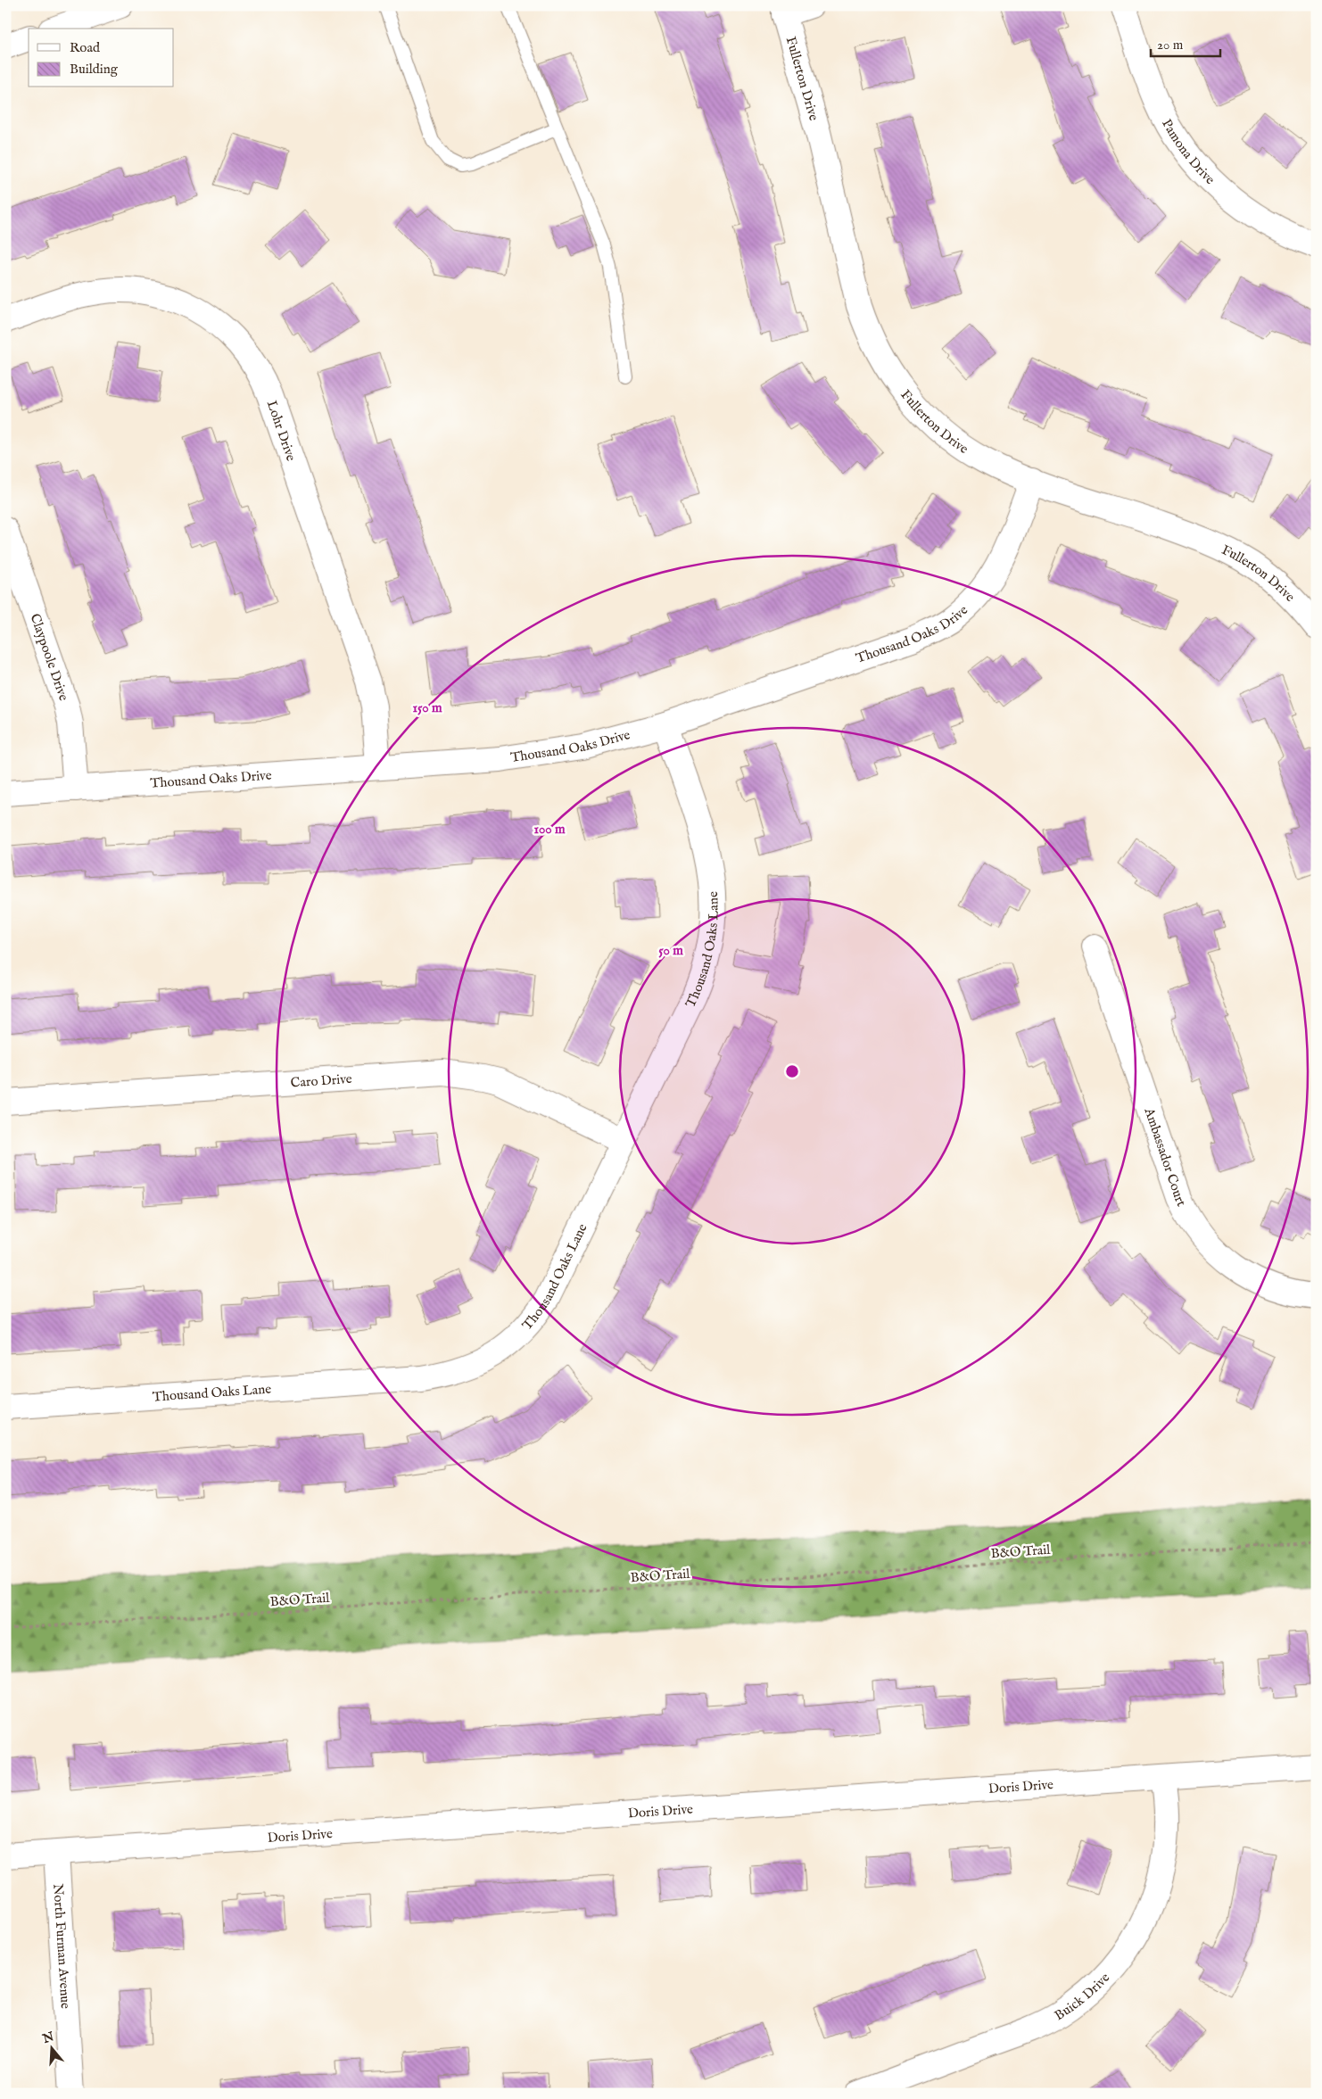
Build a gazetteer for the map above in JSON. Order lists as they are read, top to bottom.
{
  "streets": {
    "street": [
      "Fullerton Drive",
      "Pamona Drive",
      "Lohr Drive",
      "Thousand Oaks Drive",
      "Claypoole Drive",
      "Thousand Oaks Lane",
      "Caro Drive",
      "Ambassador Court",
      "Doris Drive",
      "North Furman Avenue",
      "Buick Drive"
    ],
    "path": ["B&O Trail"]
  },
  "crossings": [
    ["Fullerton Drive", "Thousand Oaks Drive"],
    ["Lohr Drive", "Thousand Oaks Drive"],
    ["Thousand Oaks Drive", "Claypoole Drive"],
    ["Thousand Oaks Drive", "Thousand Oaks Lane"],
    ["Thousand Oaks Lane", "Caro Drive"],
    ["Doris Drive", "North Furman Avenue"],
    ["Doris Drive", "Buick Drive"]
  ],
  "legend": ["Road", "Building"],
  "scale_bar": "20 m",
  "north": "top",
  "rings": ["150 m", "100 m", "50 m"]
}
